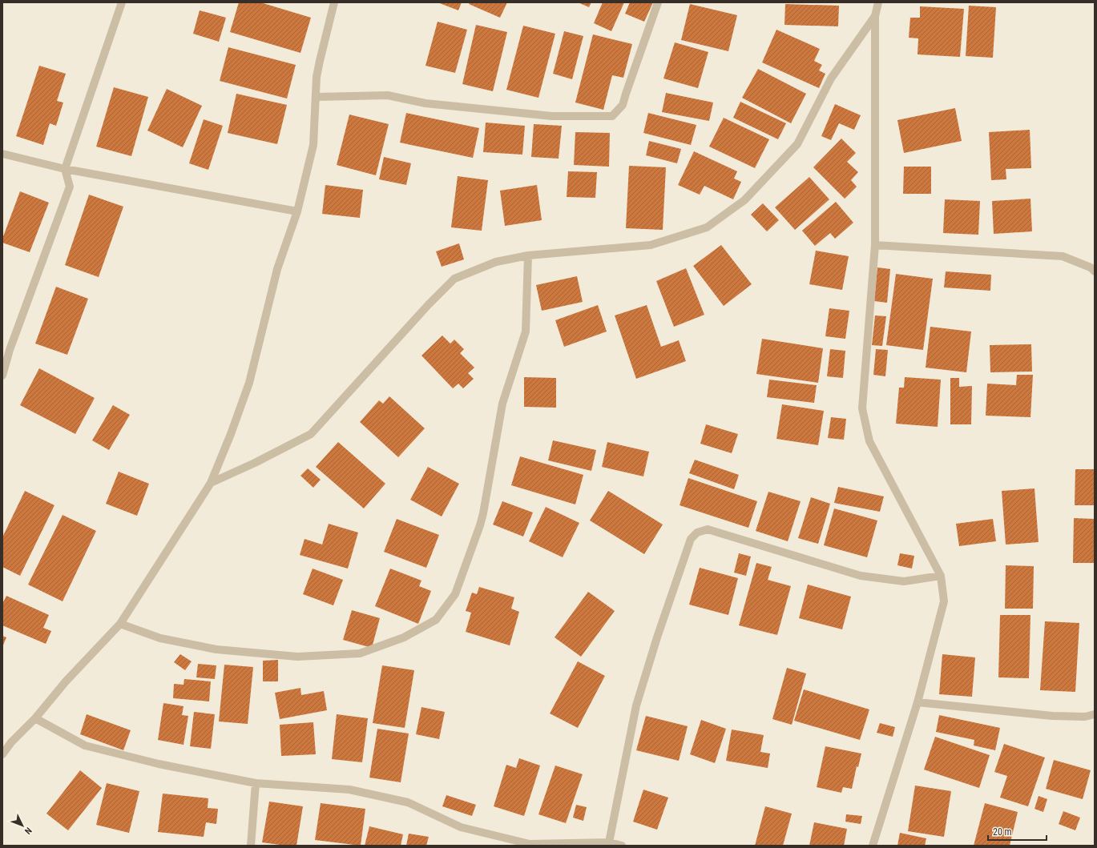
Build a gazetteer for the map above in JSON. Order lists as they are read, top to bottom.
{
  "scale_bar": "20 m",
  "north": "bottom right"
}
